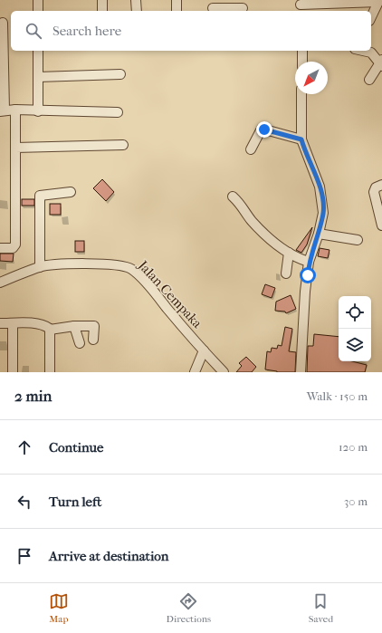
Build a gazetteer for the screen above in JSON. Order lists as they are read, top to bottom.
{
  "streets": {
    "street": ["Jalan Cempaka"]
  },
  "north": "bottom left",
  "page": {
    "search": "Search here",
    "heading": ["2 min", "Walk · 150 m"],
    "list": [
      ["Continue", "120 m"],
      ["Turn left", "30 m"],
      "Arrive at destination"
    ],
    "nav": ["Map", "Directions", "Saved"]
  }
}
